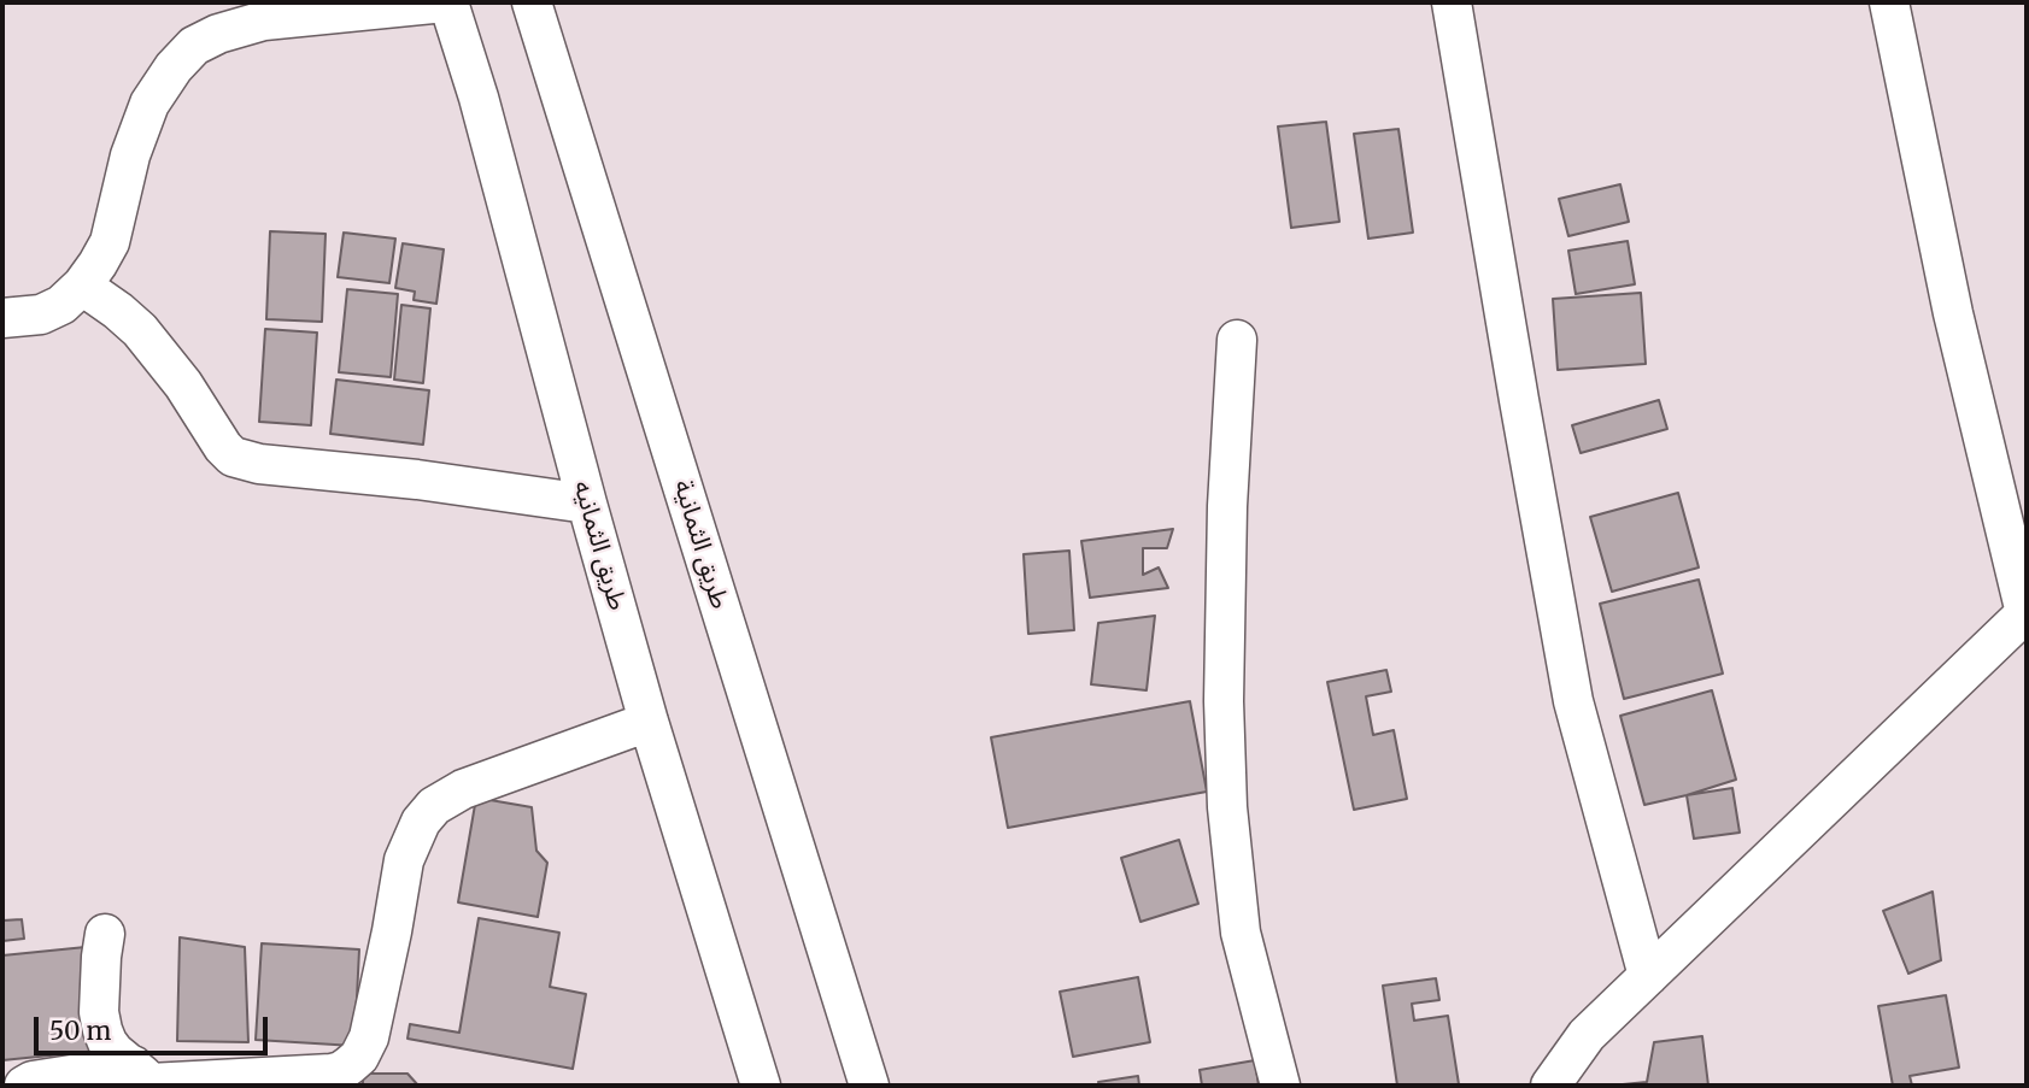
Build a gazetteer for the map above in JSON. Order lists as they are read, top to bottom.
{
  "streets": {
    "street": ["طريق الثمانية", "طريق الثمانيه"]
  },
  "scale_bar": "50 m"
}
